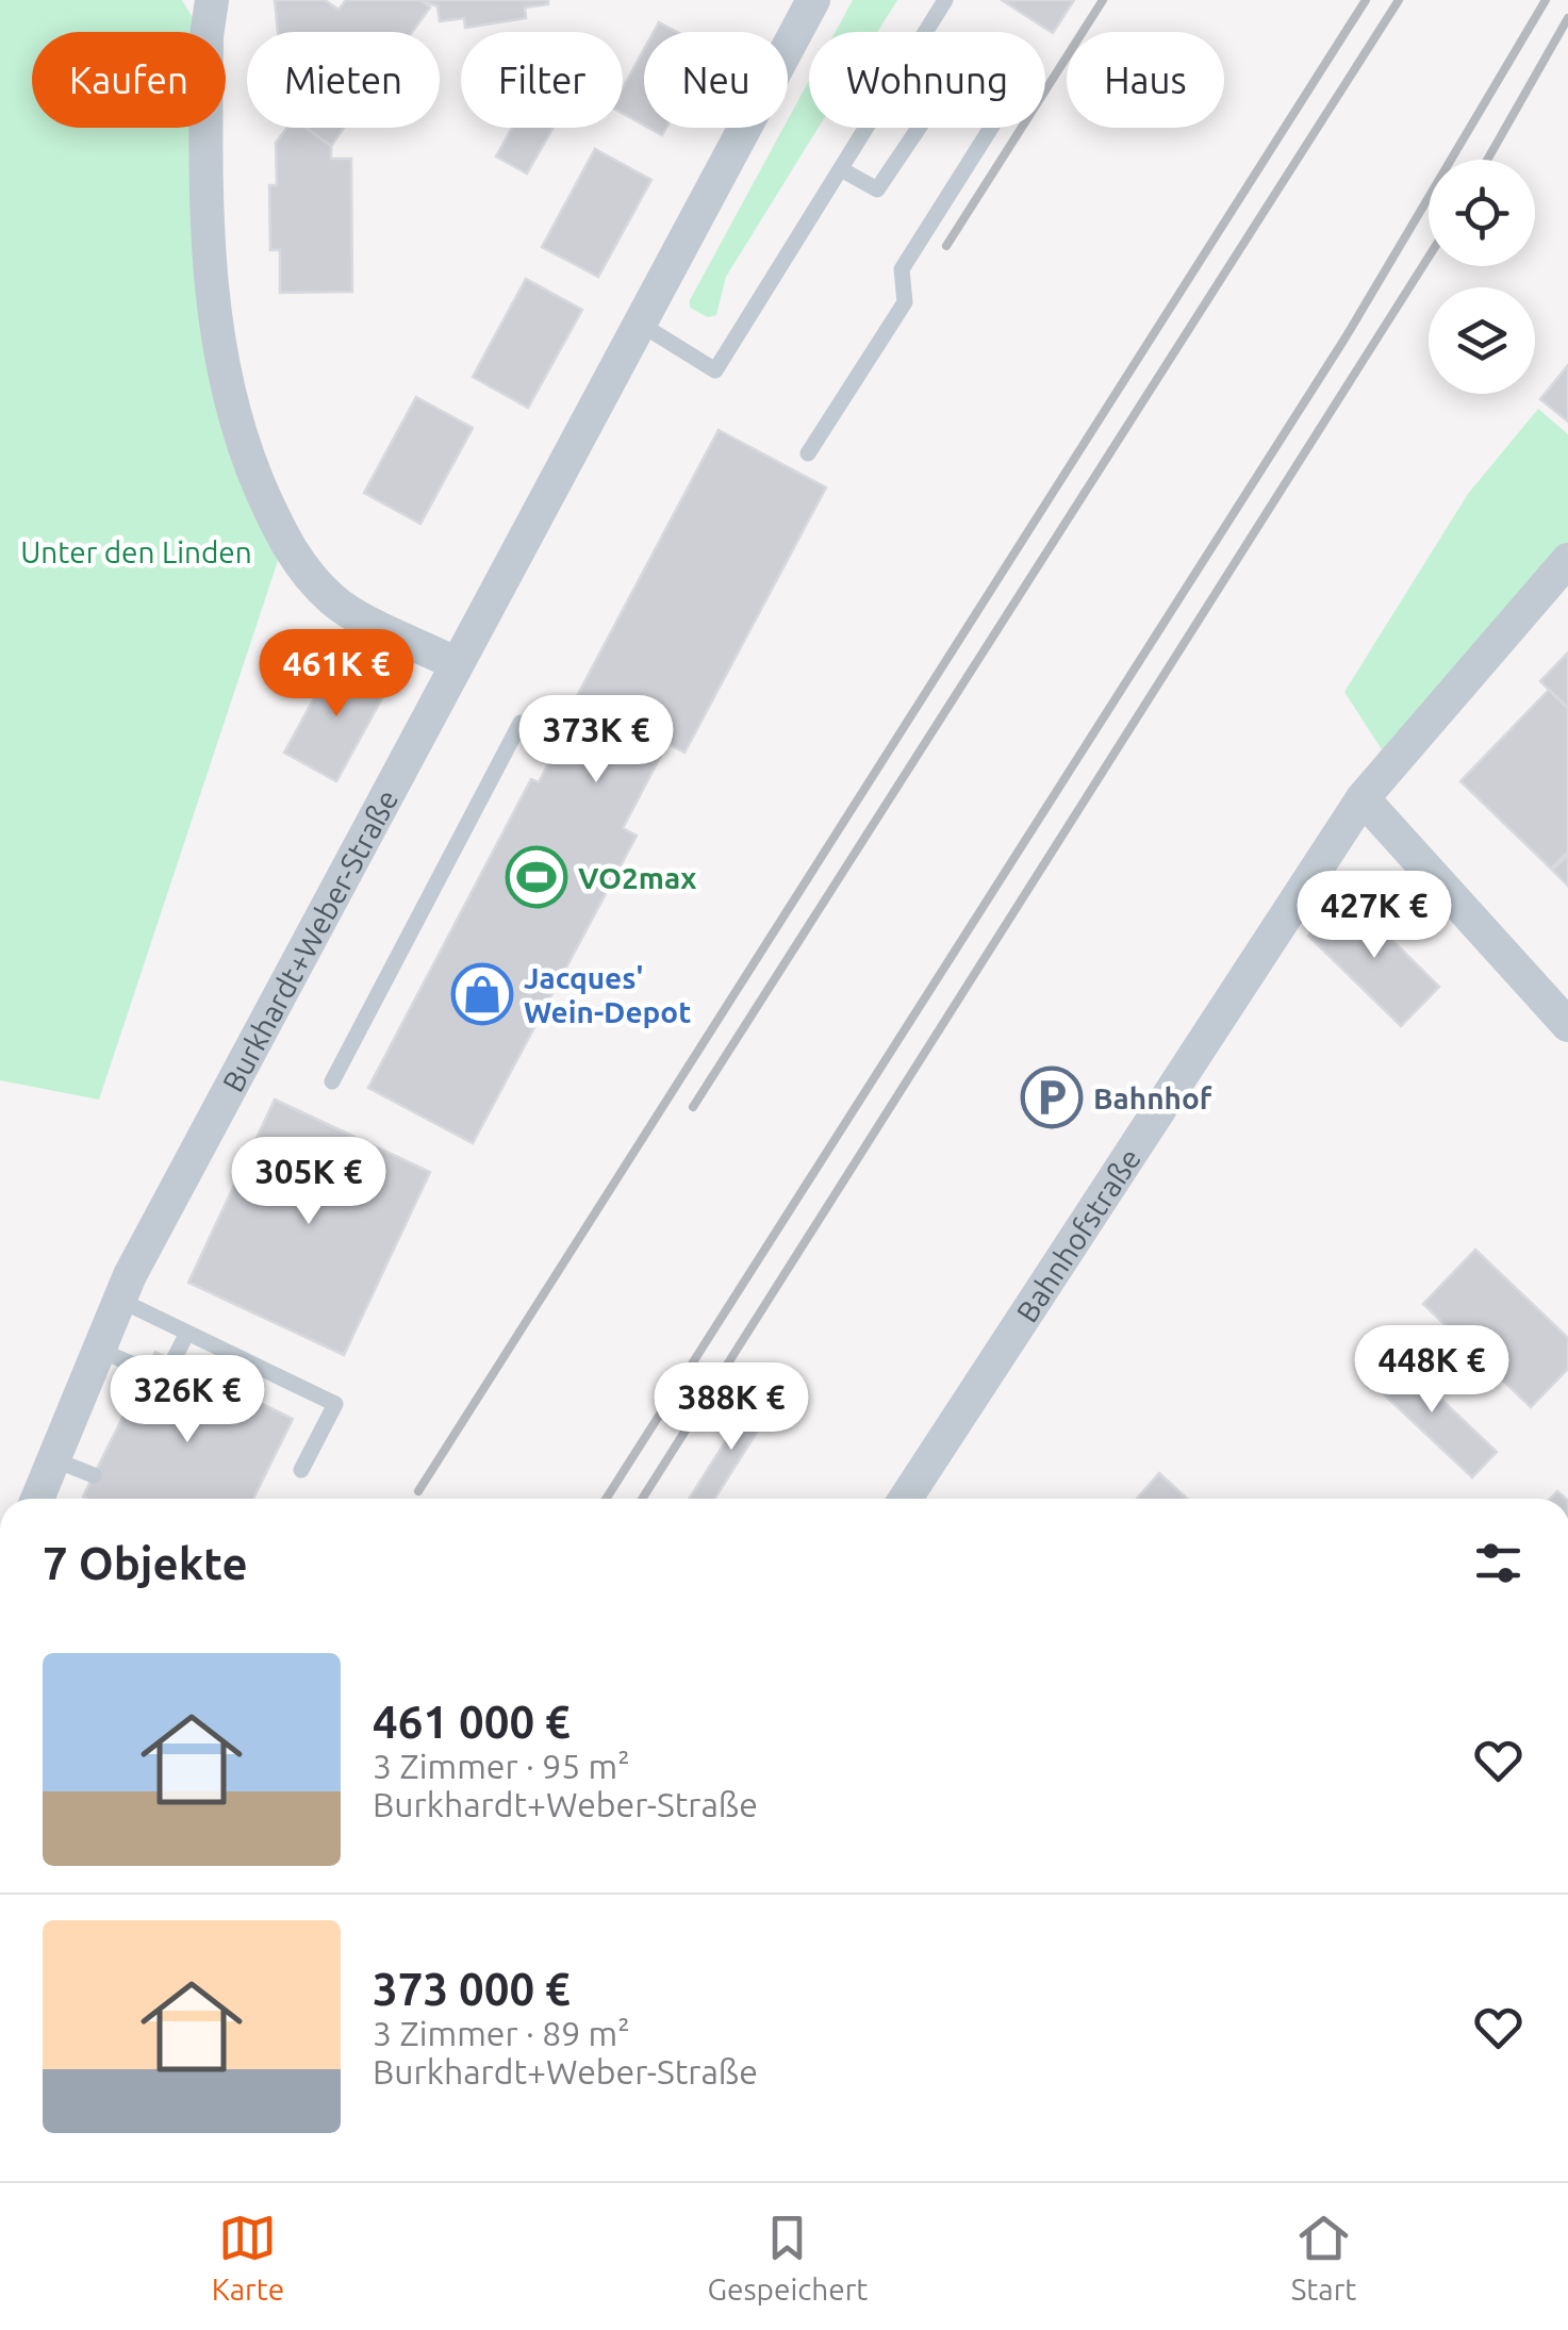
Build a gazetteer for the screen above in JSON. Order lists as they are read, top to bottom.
{
  "streets": {
    "street": ["Burkhardt+Weber-Straße", "Bahnhofstraße"]
  },
  "parks": ["Unter den Linden"],
  "places": {
    "sports": ["VO2max"],
    "shop": ["Jacques' Wein-Depot"],
    "parking": ["Bahnhof"]
  },
  "page": {
    "chip": [
      "Kaufen",
      "Mieten",
      "Filter",
      "Neu",
      "Wohnung",
      "Haus"
    ],
    "price": [
      "461K €",
      "373K €",
      "427K €",
      "305K €",
      "448K €",
      "326K €",
      "388K €"
    ],
    "heading": "7 Objekte",
    "list": [
      {
        "name": "461 000 €",
        "note": "3 Zimmer · 95 m² · Burkhardt+Weber-Straße"
      },
      {
        "name": "373 000 €",
        "note": "3 Zimmer · 89 m² · Burkhardt+Weber-Straße"
      }
    ],
    "tabs": ["Karte", "Gespeichert", "Start"]
  }
}
